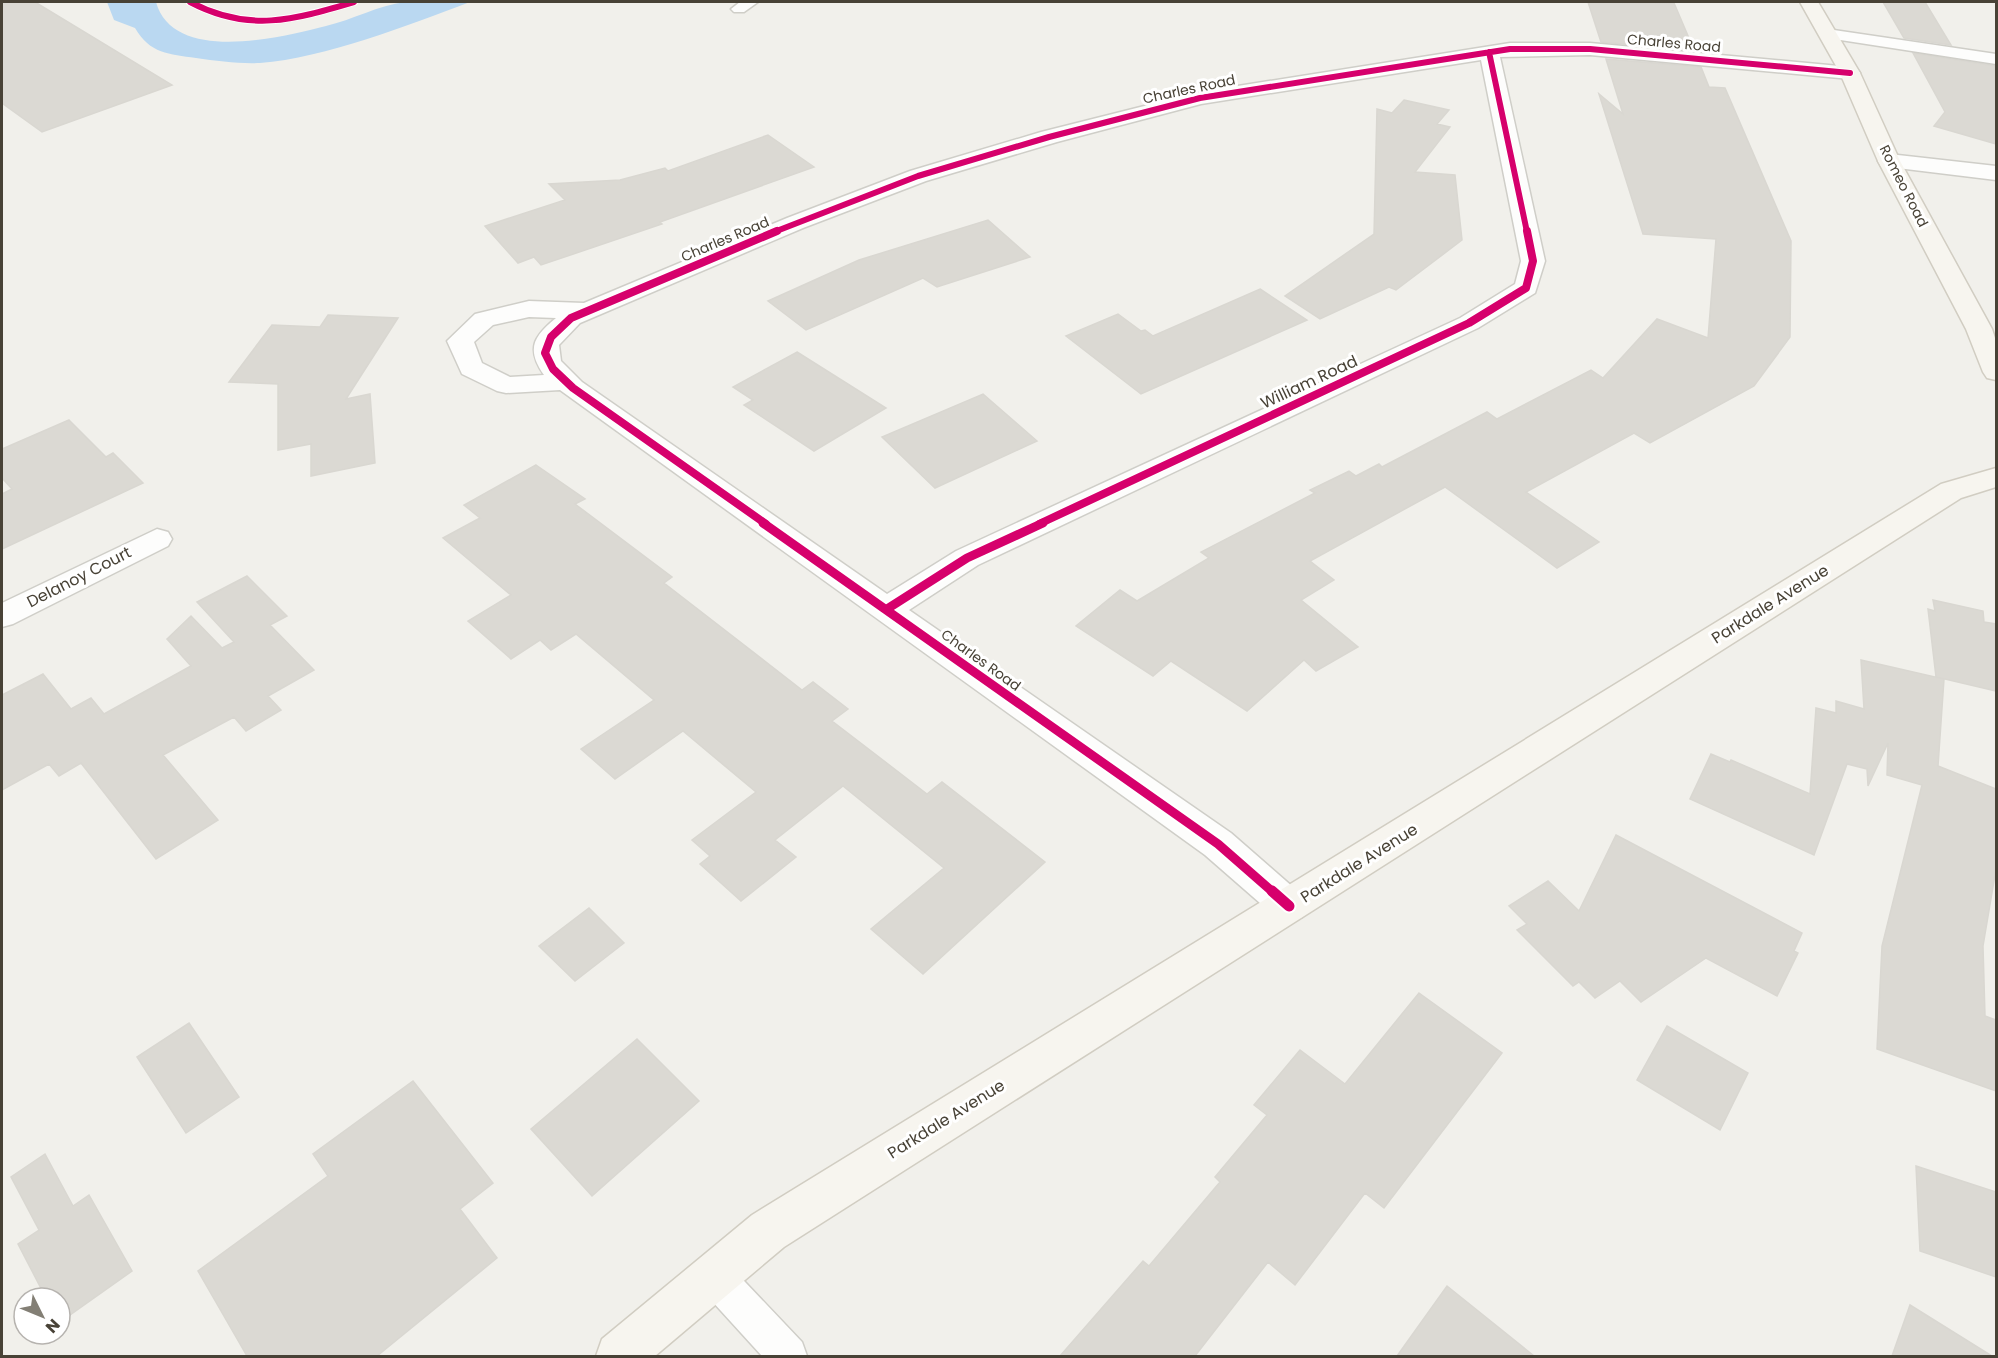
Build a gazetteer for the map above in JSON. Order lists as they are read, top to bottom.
{
  "streets": {
    "main road": ["Romeo Road", "Parkdale Avenue"],
    "street": ["Charles Road", "William Road", "Delanoy Court"]
  },
  "crossings": [
    ["Charles Road", "Romeo Road"],
    ["Charles Road", "William Road"],
    ["Charles Road", "Parkdale Avenue"]
  ],
  "north": "bottom right"
}
